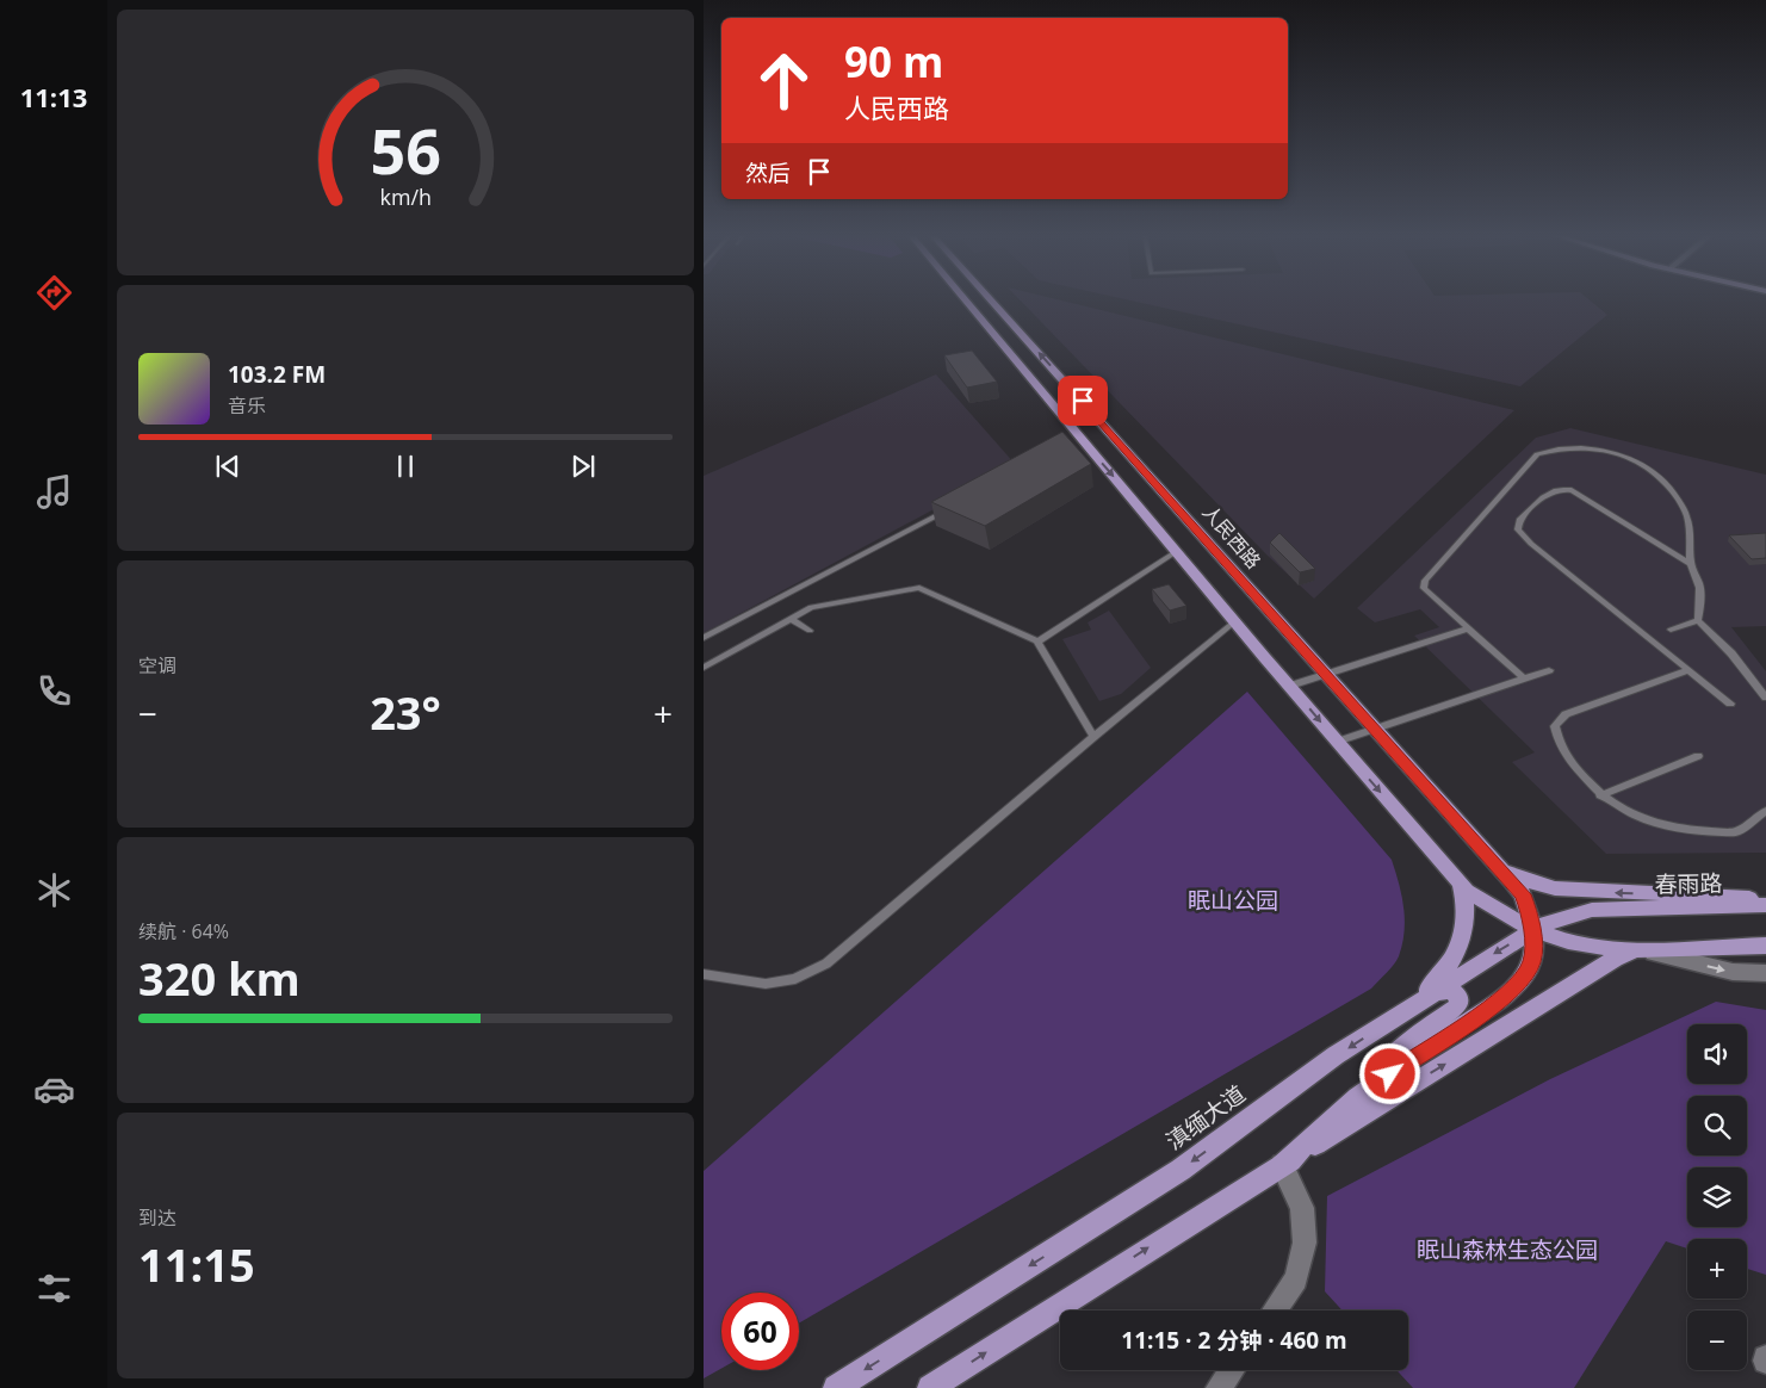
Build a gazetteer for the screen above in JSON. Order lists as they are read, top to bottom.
{
  "streets": {
    "main road": ["人民西路", "春雨路", "滇缅大道"]
  },
  "crossings": [
    ["人民西路", "滇缅大道"],
    ["春雨路", "滇缅大道"]
  ],
  "parks": ["眠山公园", "眠山森林生态公园"],
  "page": {
    "tabs": "11:13",
    "turn": ["90 m", "人民西路"],
    "then": "然后",
    "song": ["103.2 FM", "音乐"],
    "tile": [
      "空调",
      ["续航 · 64%", "320 km"],
      ["到达", "11:15"]
    ],
    "heat": ["−", "23°", "+"],
    "map_buttons": ["+", "−"],
    "limit": "60",
    "trip": "11:15 · 2 分钟 · 460 m",
    "gauge": ["56", "km/h"]
  }
}
